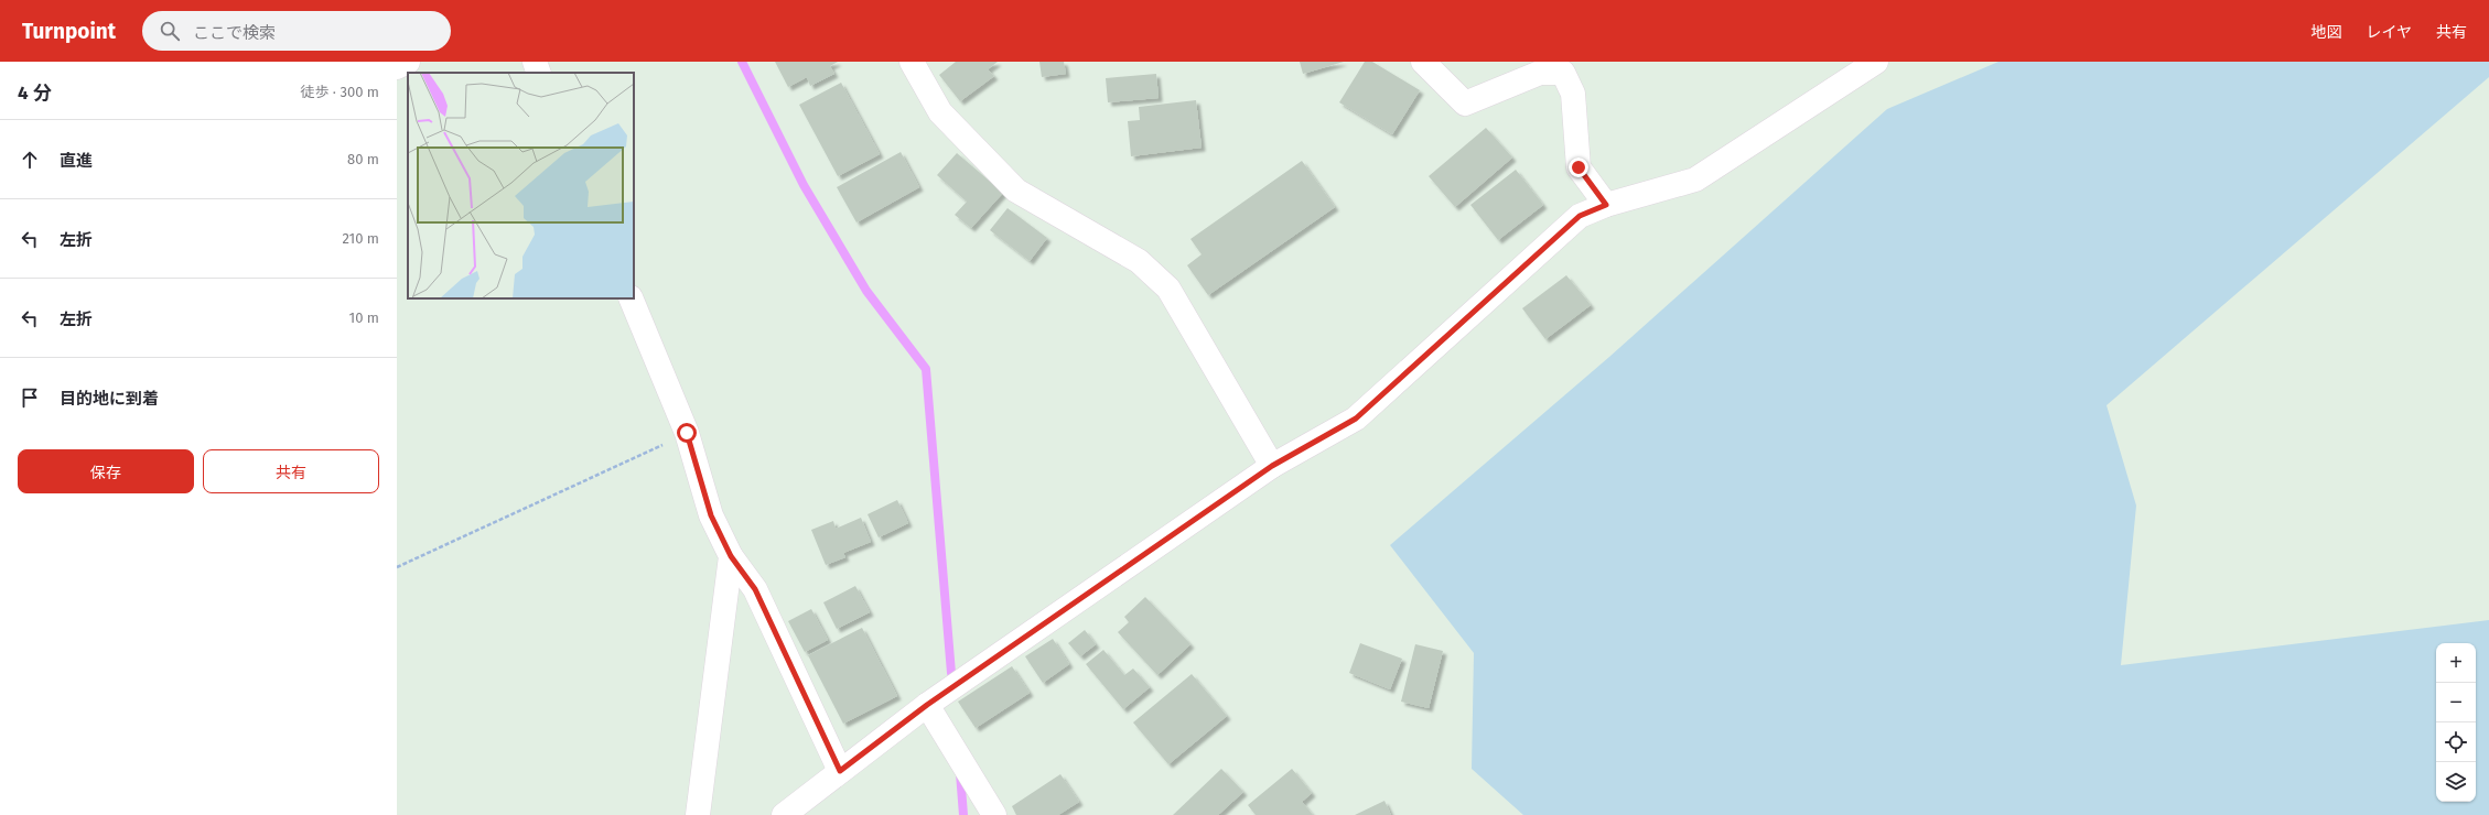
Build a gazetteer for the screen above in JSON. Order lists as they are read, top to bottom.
{
  "page": {
    "header": "Turnpoint",
    "search": "ここで検索",
    "nav": ["地図", "レイヤ", "共有"],
    "heading": ["4 分", "徒歩 · 300 m"],
    "list": [
      ["直進", "80 m"],
      ["左折", "210 m"],
      ["左折", "10 m"],
      "目的地に到着"
    ],
    "buttons": ["保存", "共有"],
    "map_buttons": ["+", "−"]
  }
}
